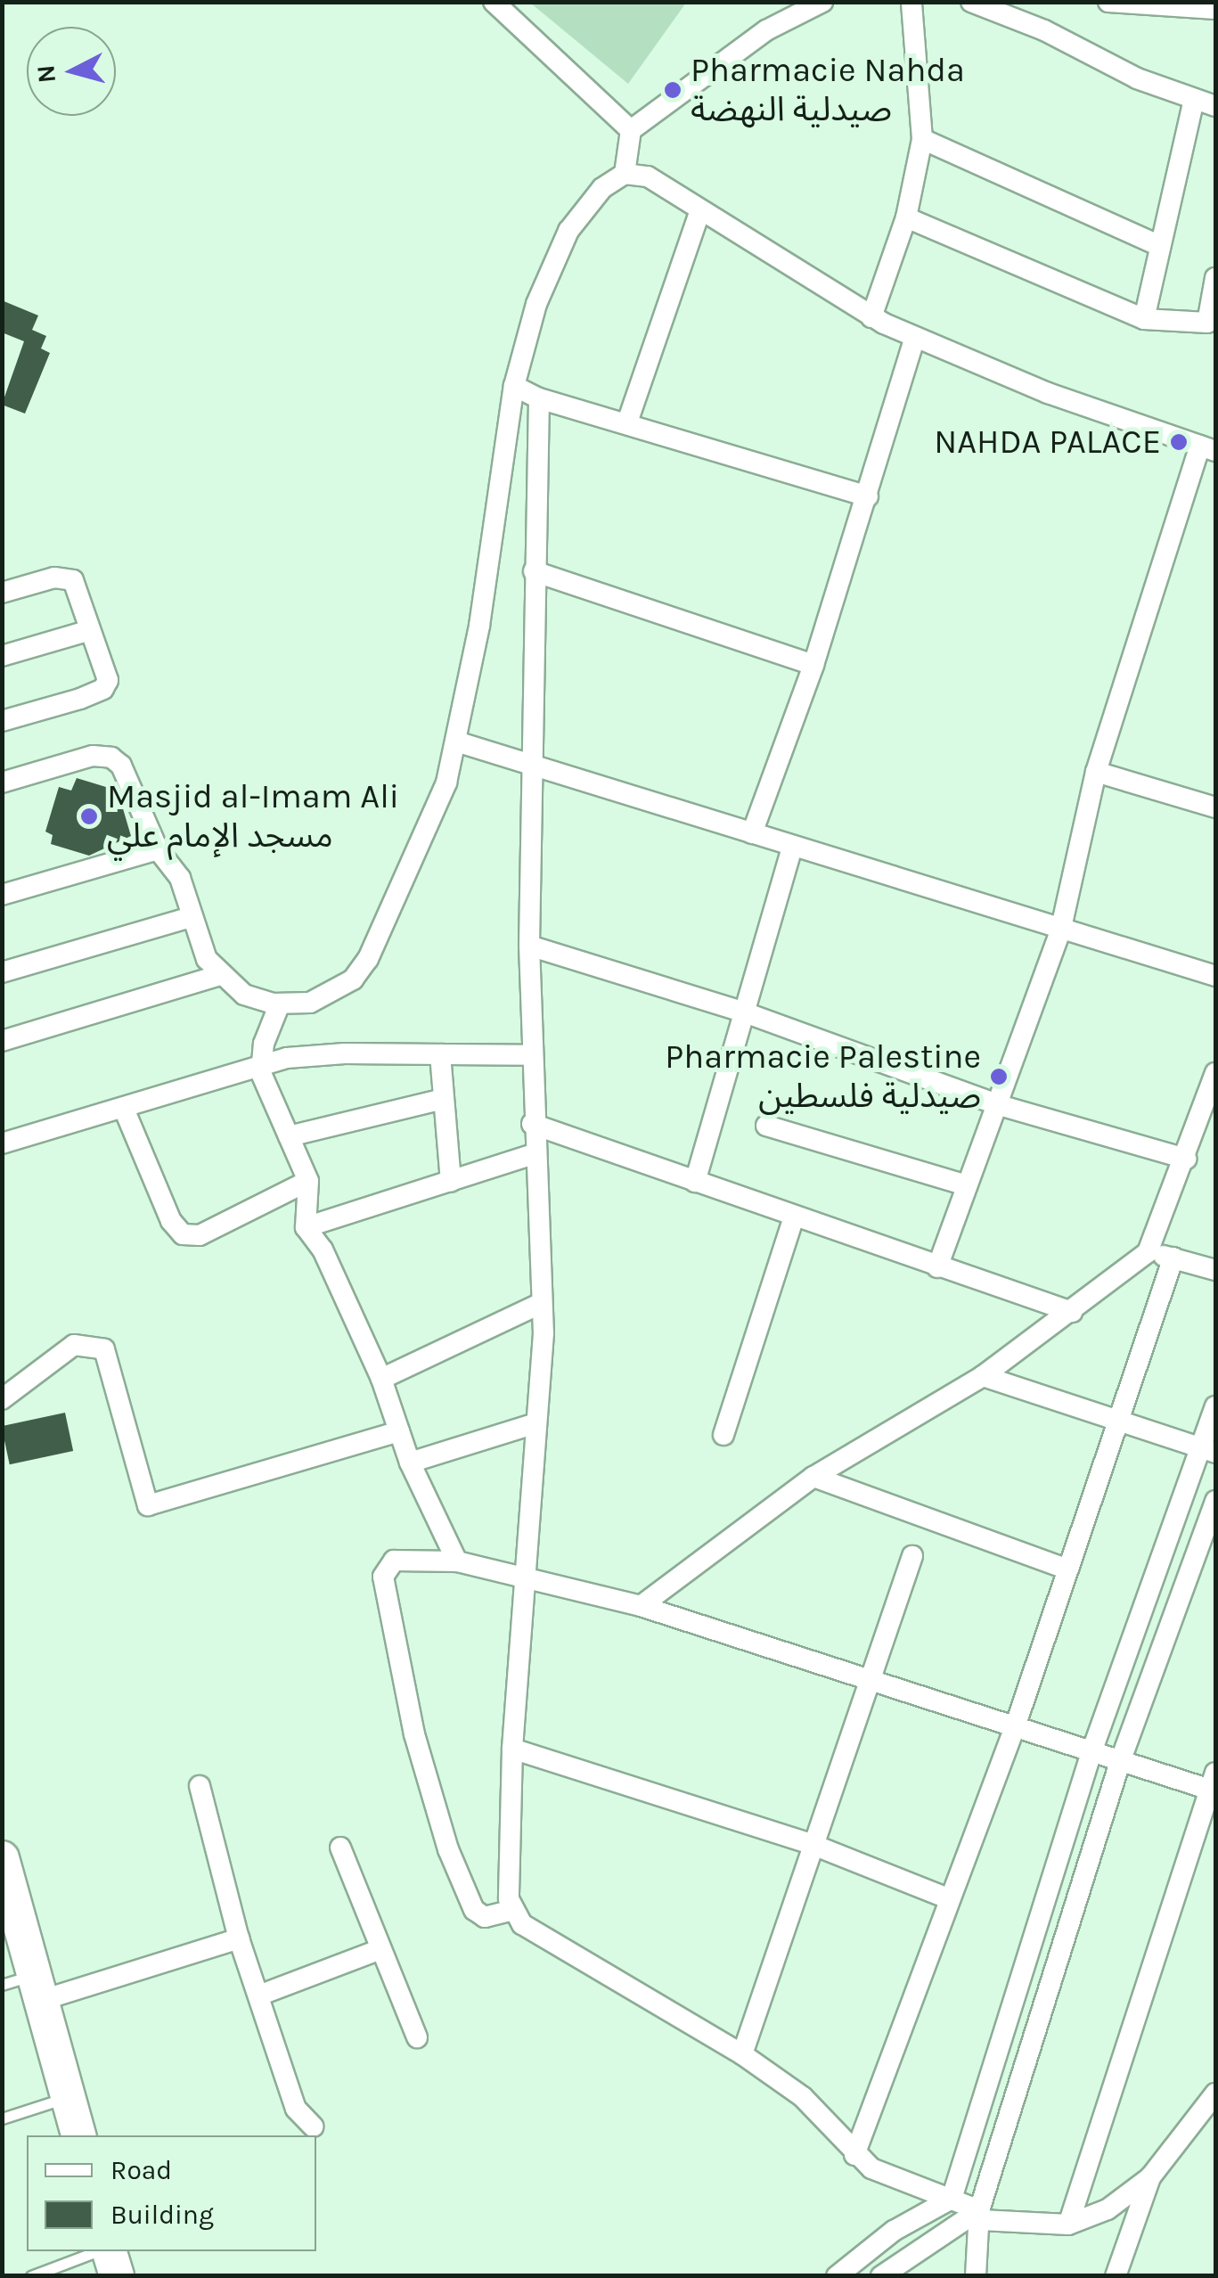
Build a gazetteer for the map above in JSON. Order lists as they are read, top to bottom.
{
  "places": [
    "Pharmacie Nahda صيدلية النهضة",
    "NAHDA PALACE",
    "Masjid al-Imam Ali مسجد الإمام علي",
    "Pharmacie Palestine صيدلية فلسطين"
  ],
  "legend": ["Road", "Building"],
  "north": "left"
}
